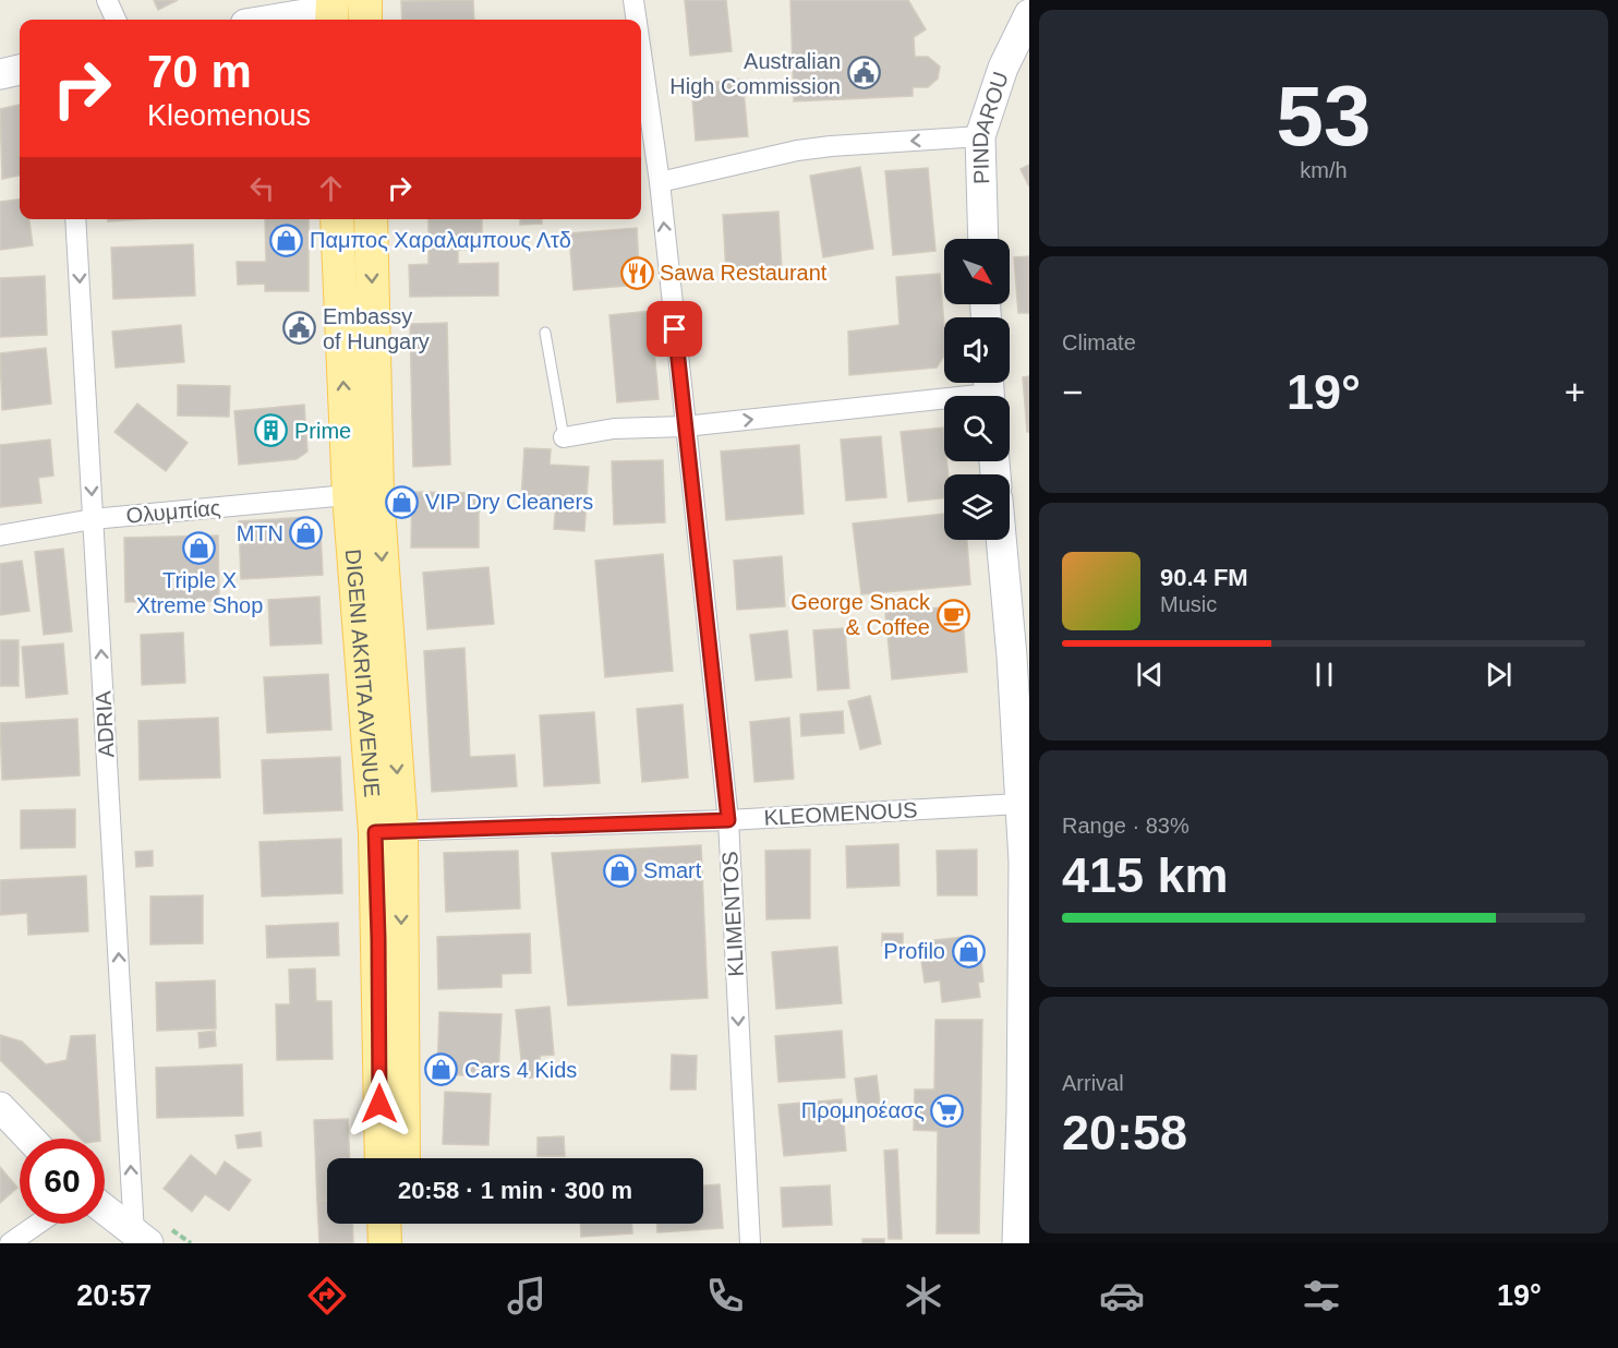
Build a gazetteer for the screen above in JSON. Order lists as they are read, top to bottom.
{
  "streets": {
    "main road": ["DIGENI AKRITA AVENUE"],
    "street": [
      "PINDAROU",
      "Ολυμπίας",
      "ADRIA",
      "KLEOMENOUS",
      "KLIMENTOS"
    ]
  },
  "crossings": [
    ["Ολυμπίας", "DIGENI AKRITA AVENUE"],
    ["Ολυμπίας", "ADRIA"],
    ["DIGENI AKRITA AVENUE", "KLEOMENOUS"],
    ["KLEOMENOUS", "KLIMENTOS"]
  ],
  "places": {
    "public building": ["Australian High Commission", "Embassy of Hungary"],
    "shop": [
      "Παμπος Χαραλαμπους Λτδ",
      "VIP Dry Cleaners",
      "MTN",
      "Triple X Xtreme Shop",
      "Smart",
      "Profilo",
      "Cars 4 Kids"
    ],
    "restaurant": ["Sawa Restaurant"],
    "building": ["Prime"],
    "cafe": ["George Snack & Coffee"],
    "supermarket": ["Προμηοέασς"]
  },
  "north": "bottom right",
  "page": {
    "tile": [
      ["53", "km/h"],
      "Climate",
      ["Range · 83%", "415 km"],
      ["Arrival", "20:58"]
    ],
    "turn": ["70 m", "Kleomenous"],
    "heat": ["−", "19°", "+"],
    "song": ["90.4 FM", "Music"],
    "limit": "60",
    "trip": "20:58 · 1 min · 300 m",
    "tabs": ["20:57", "19°"]
  }
}
